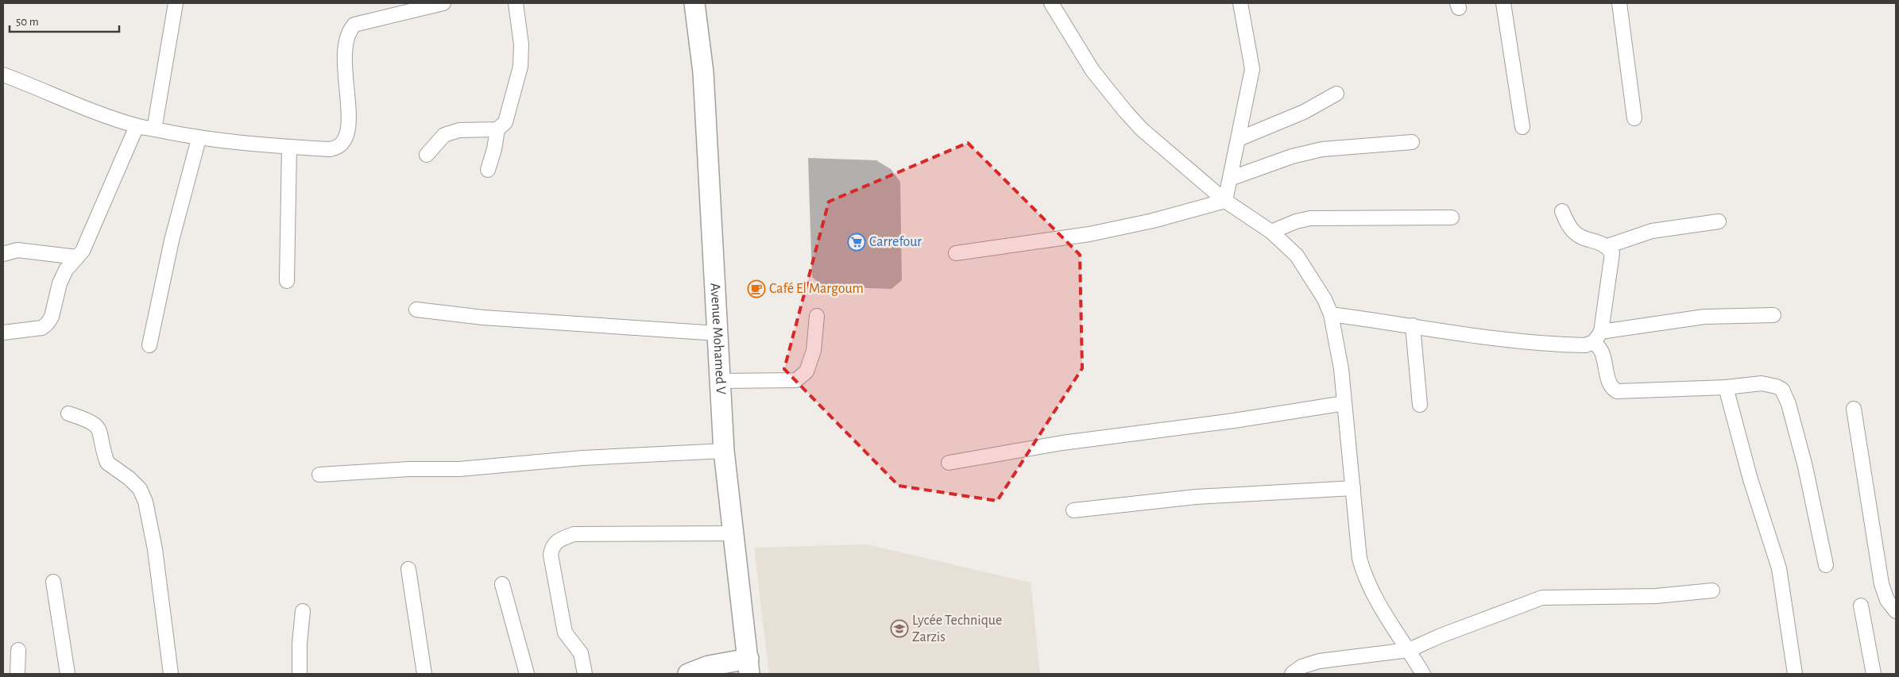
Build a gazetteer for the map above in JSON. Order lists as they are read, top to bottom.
{
  "streets": {
    "main road": ["Avenue Mohamed V"]
  },
  "places": {
    "supermarket": ["Carrefour"],
    "cafe": ["Café El Margoum"],
    "school or university": ["Lycée Technique Zarzis"]
  },
  "scale_bar": "50 m"
}
